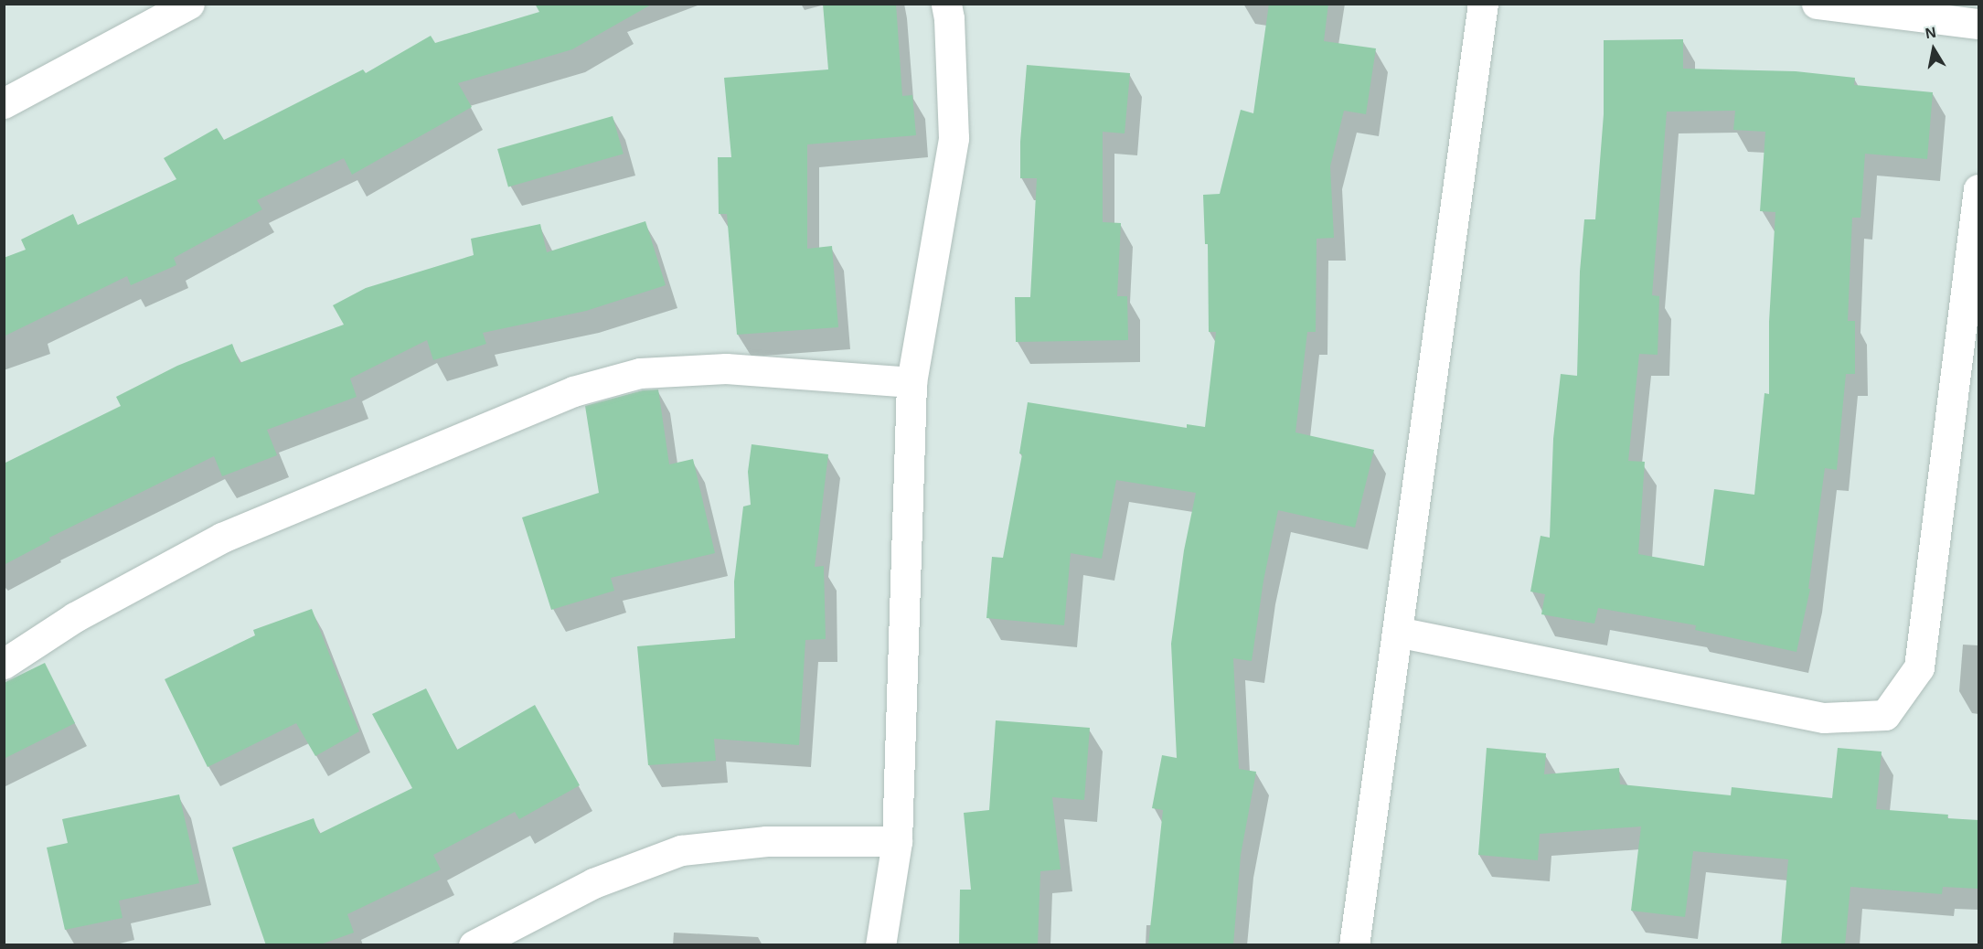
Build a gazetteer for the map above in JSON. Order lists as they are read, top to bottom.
{
  "north": "top"
}
